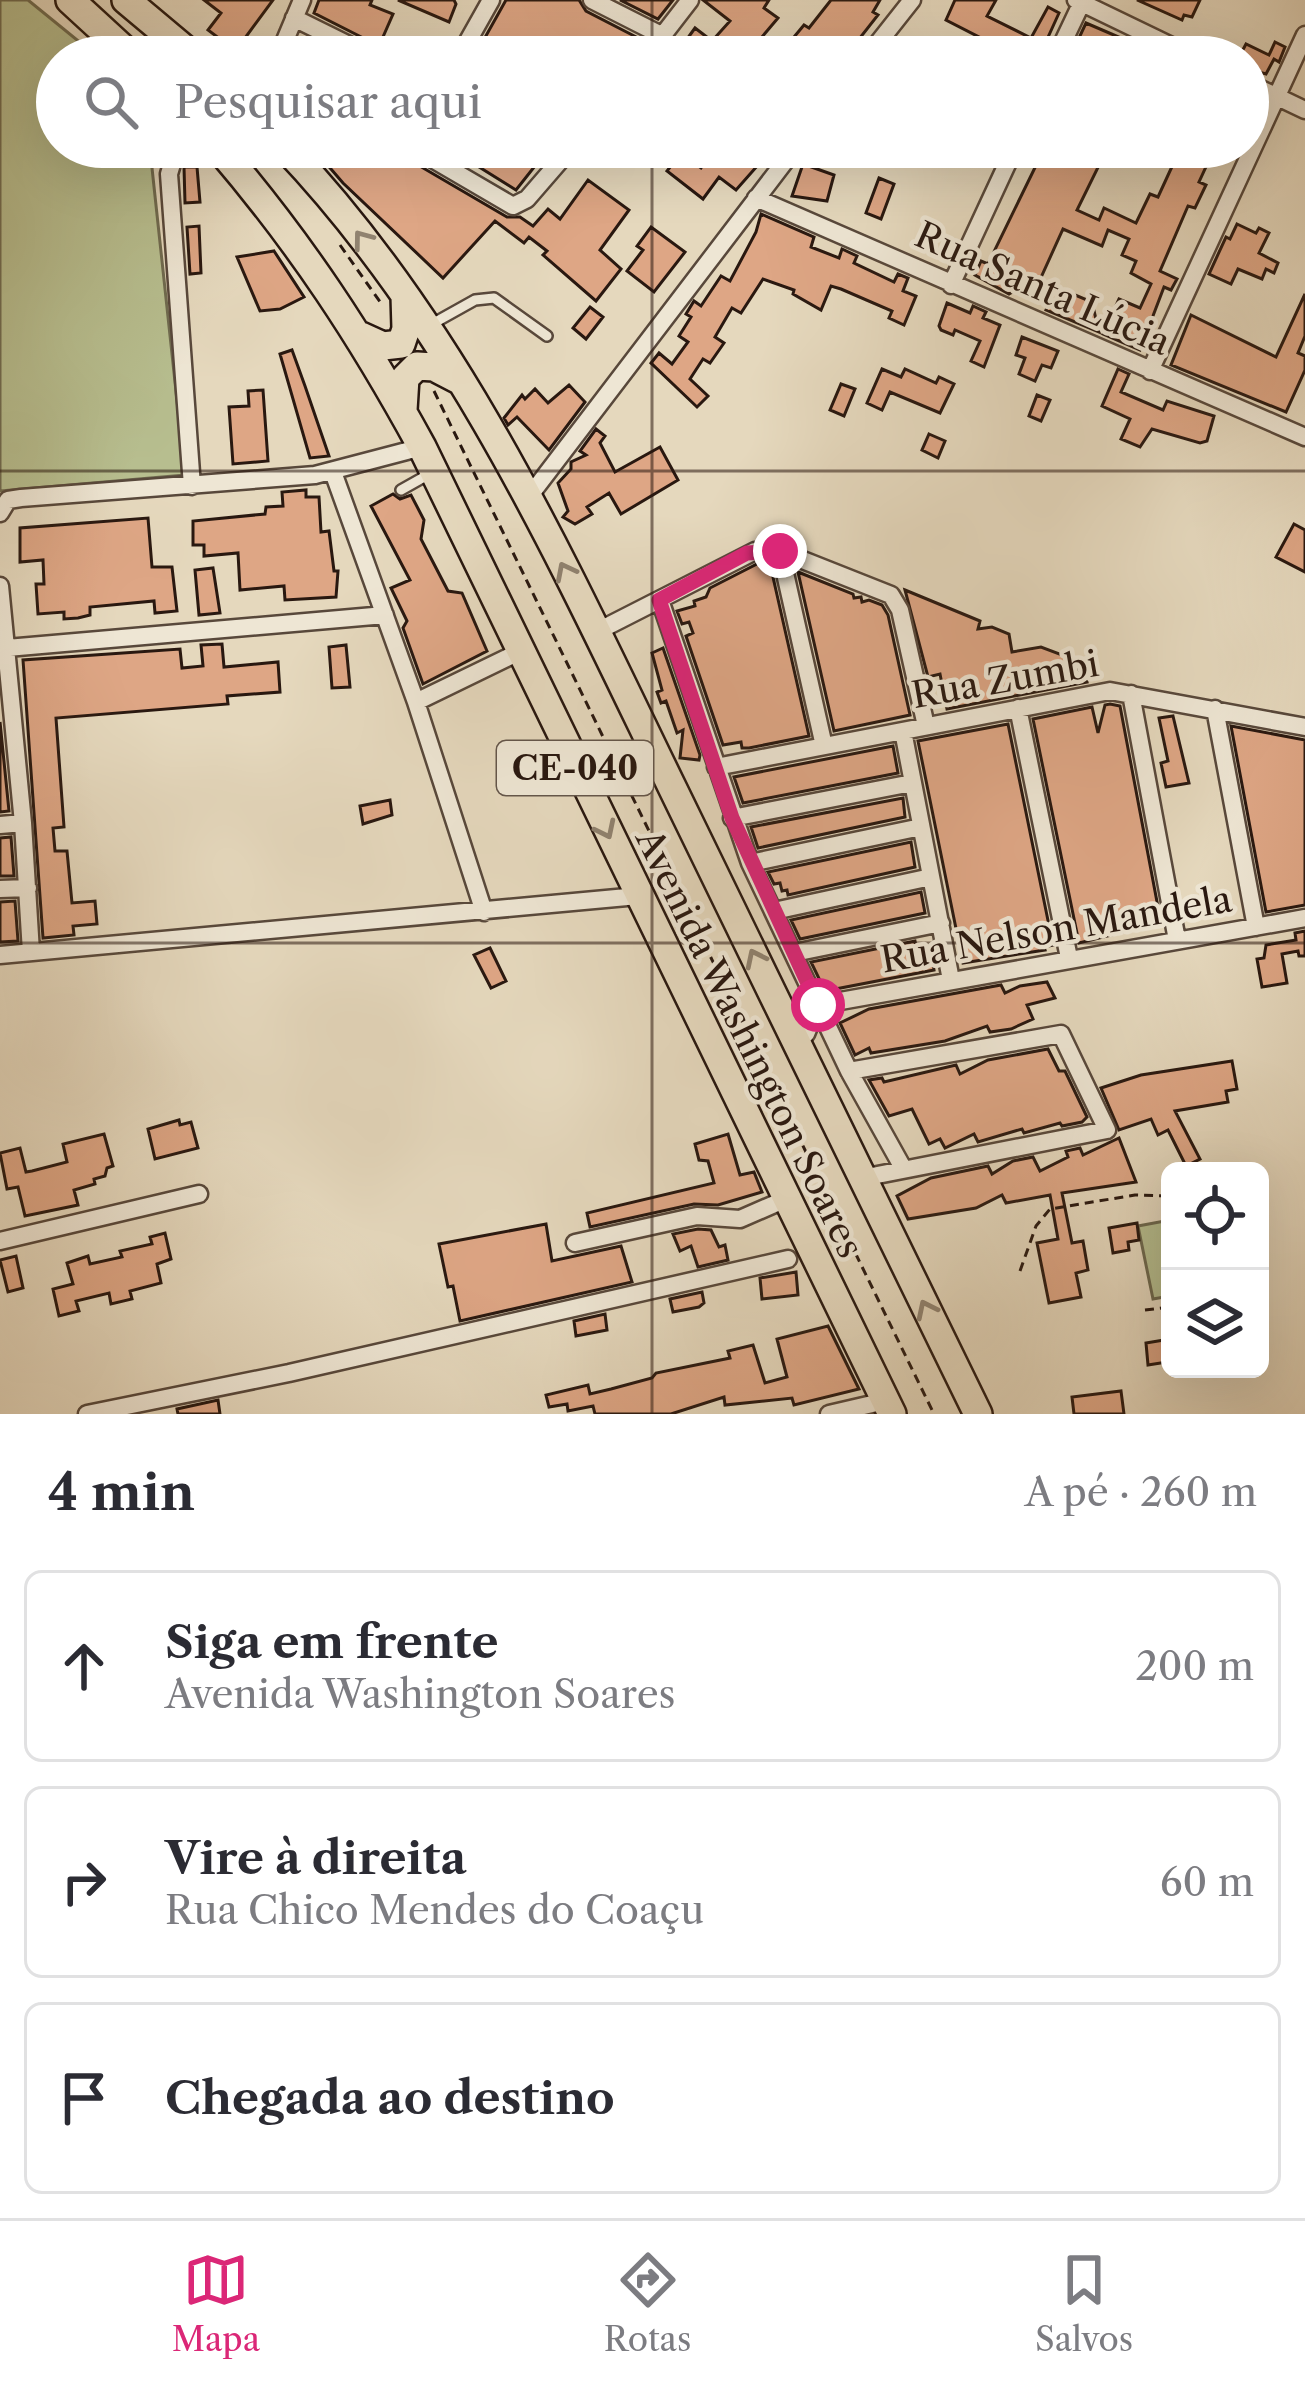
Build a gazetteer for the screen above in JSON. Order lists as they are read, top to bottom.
{
  "streets": {
    "highway": ["CE-040", "Avenida Washington Soares"],
    "street": ["Rua Santa Lúcia", "Rua Zumbi", "Rua Nelson Mandela"]
  },
  "page": {
    "search": "Pesquisar aqui",
    "heading": ["4 min", "A pé · 260 m"],
    "list": [
      ["Siga em frente", "Avenida Washington Soares", "200 m"],
      ["Vire à direita", "Rua Chico Mendes do Coaçu", "60 m"],
      "Chegada ao destino"
    ],
    "nav": ["Mapa", "Rotas", "Salvos"]
  }
}
